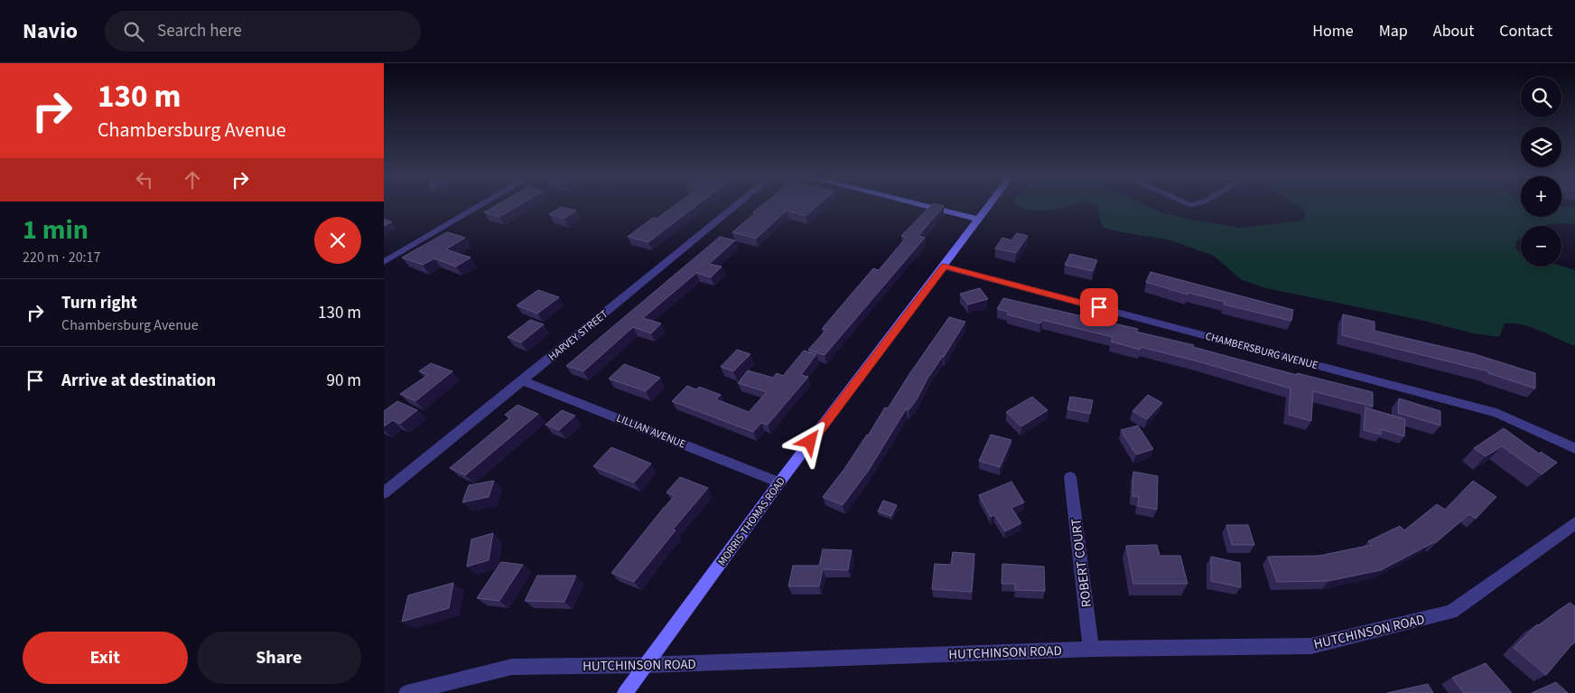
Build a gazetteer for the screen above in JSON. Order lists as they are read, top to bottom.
{
  "streets": {
    "main road": ["MORRIS THOMAS ROAD"],
    "street": [
      "HARVEY STREET",
      "CHAMBERSBURG AVENUE",
      "LILLIAN AVENUE",
      "ROBERT COURT",
      "HUTCHINSON ROAD"
    ]
  },
  "crossings": [
    ["HARVEY STREET", "LILLIAN AVENUE"],
    ["CHAMBERSBURG AVENUE", "MORRIS THOMAS ROAD"],
    ["LILLIAN AVENUE", "MORRIS THOMAS ROAD"],
    ["MORRIS THOMAS ROAD", "HUTCHINSON ROAD"],
    ["ROBERT COURT", "HUTCHINSON ROAD"]
  ],
  "page": {
    "header": "Navio",
    "search": "Search here",
    "nav": [
      "Home",
      "Map",
      "About",
      "Contact"
    ],
    "turn": ["130 m", "Chambersburg Avenue"],
    "map_buttons": ["+", "−"],
    "heading": ["1 min", "220 m · 20:17"],
    "list": [
      {
        "name": "Turn right",
        "note": "Chambersburg Avenue",
        "value": "130 m"
      },
      {
        "name": "Arrive at destination",
        "value": "90 m"
      }
    ],
    "buttons": ["Exit", "Share"]
  }
}
